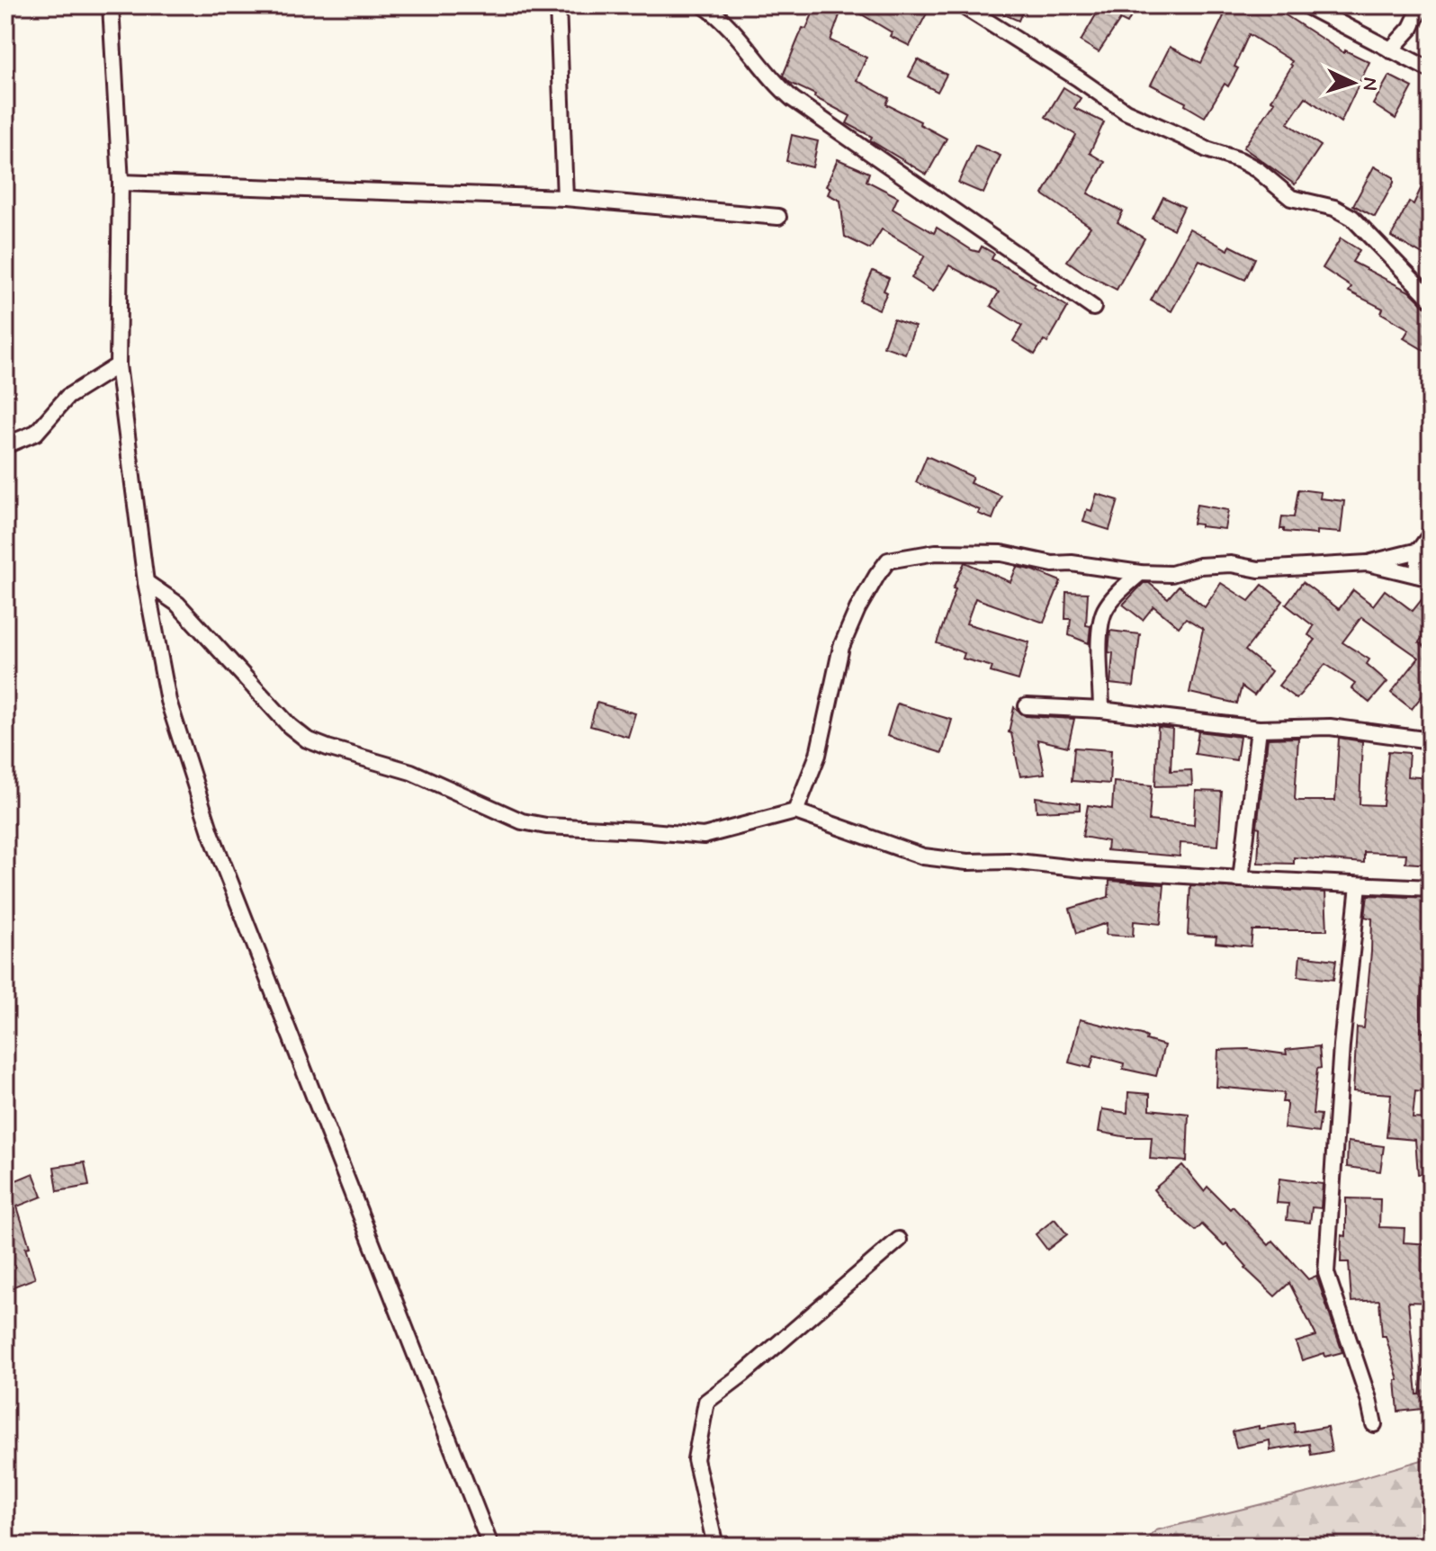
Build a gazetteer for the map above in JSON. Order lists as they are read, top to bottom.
{
  "north": "right"
}
